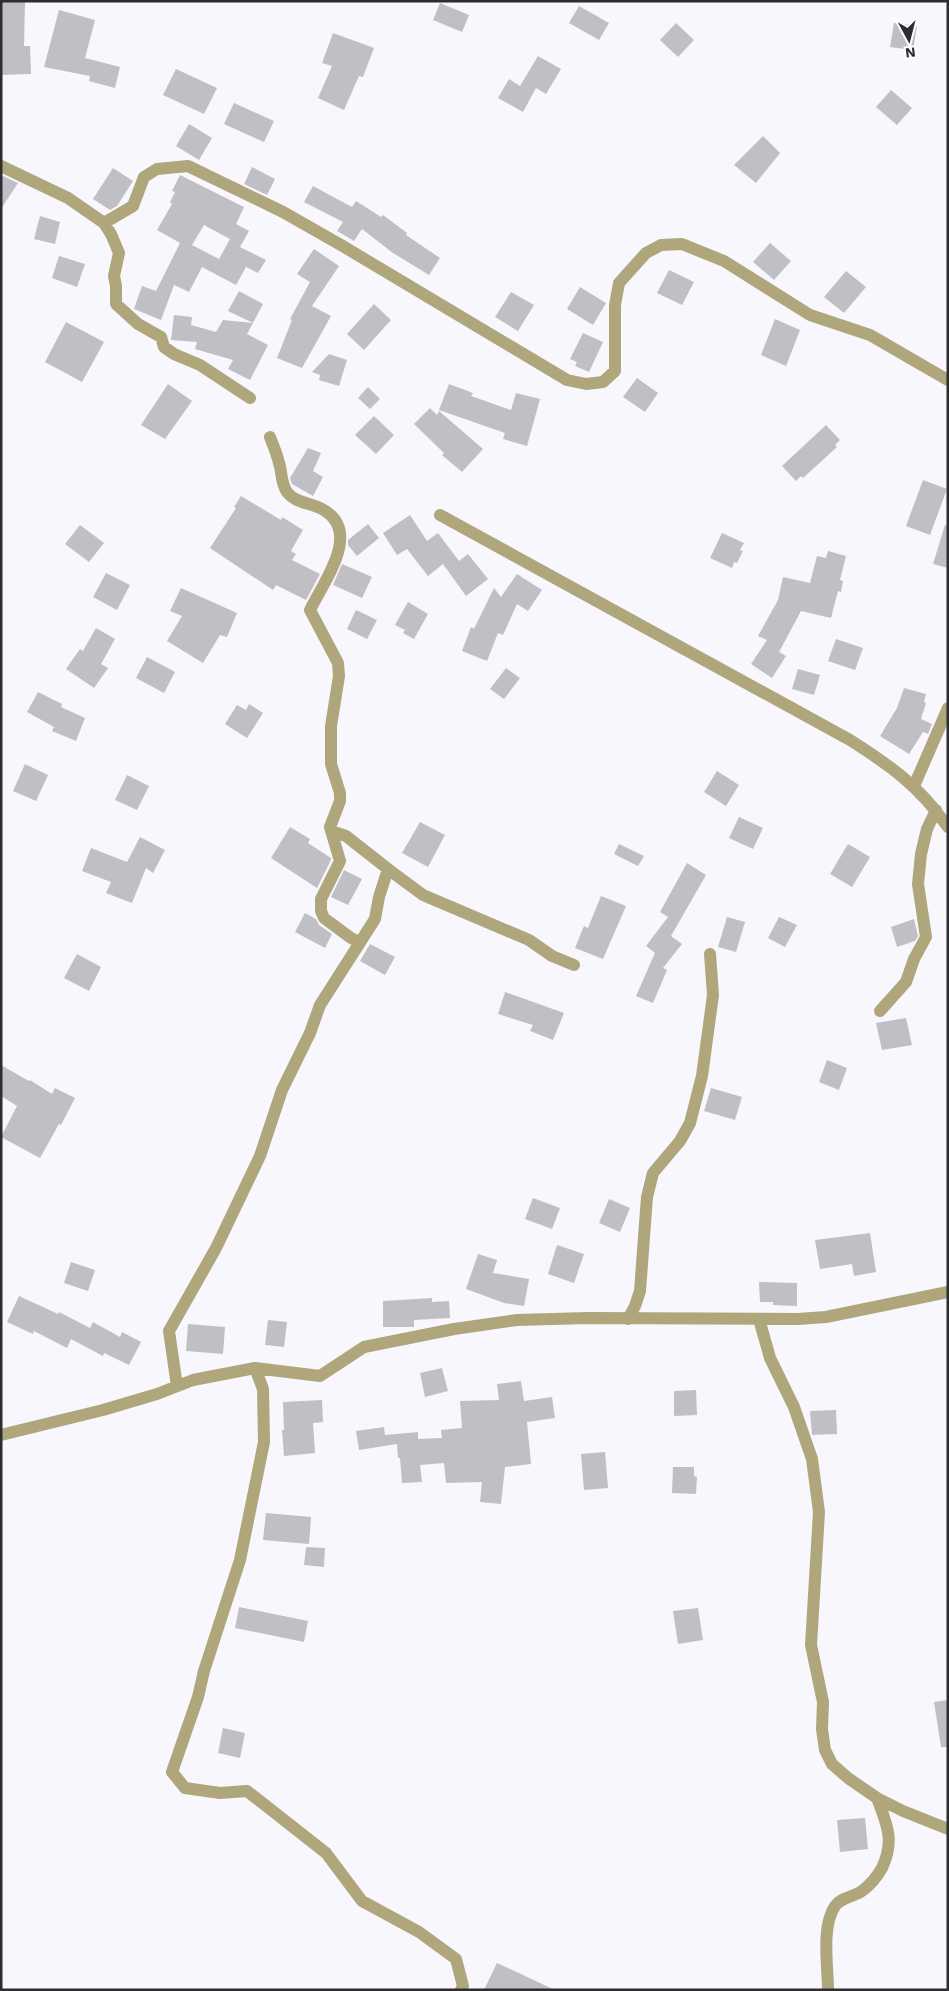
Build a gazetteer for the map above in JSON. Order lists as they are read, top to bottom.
{
  "north": "bottom"
}
